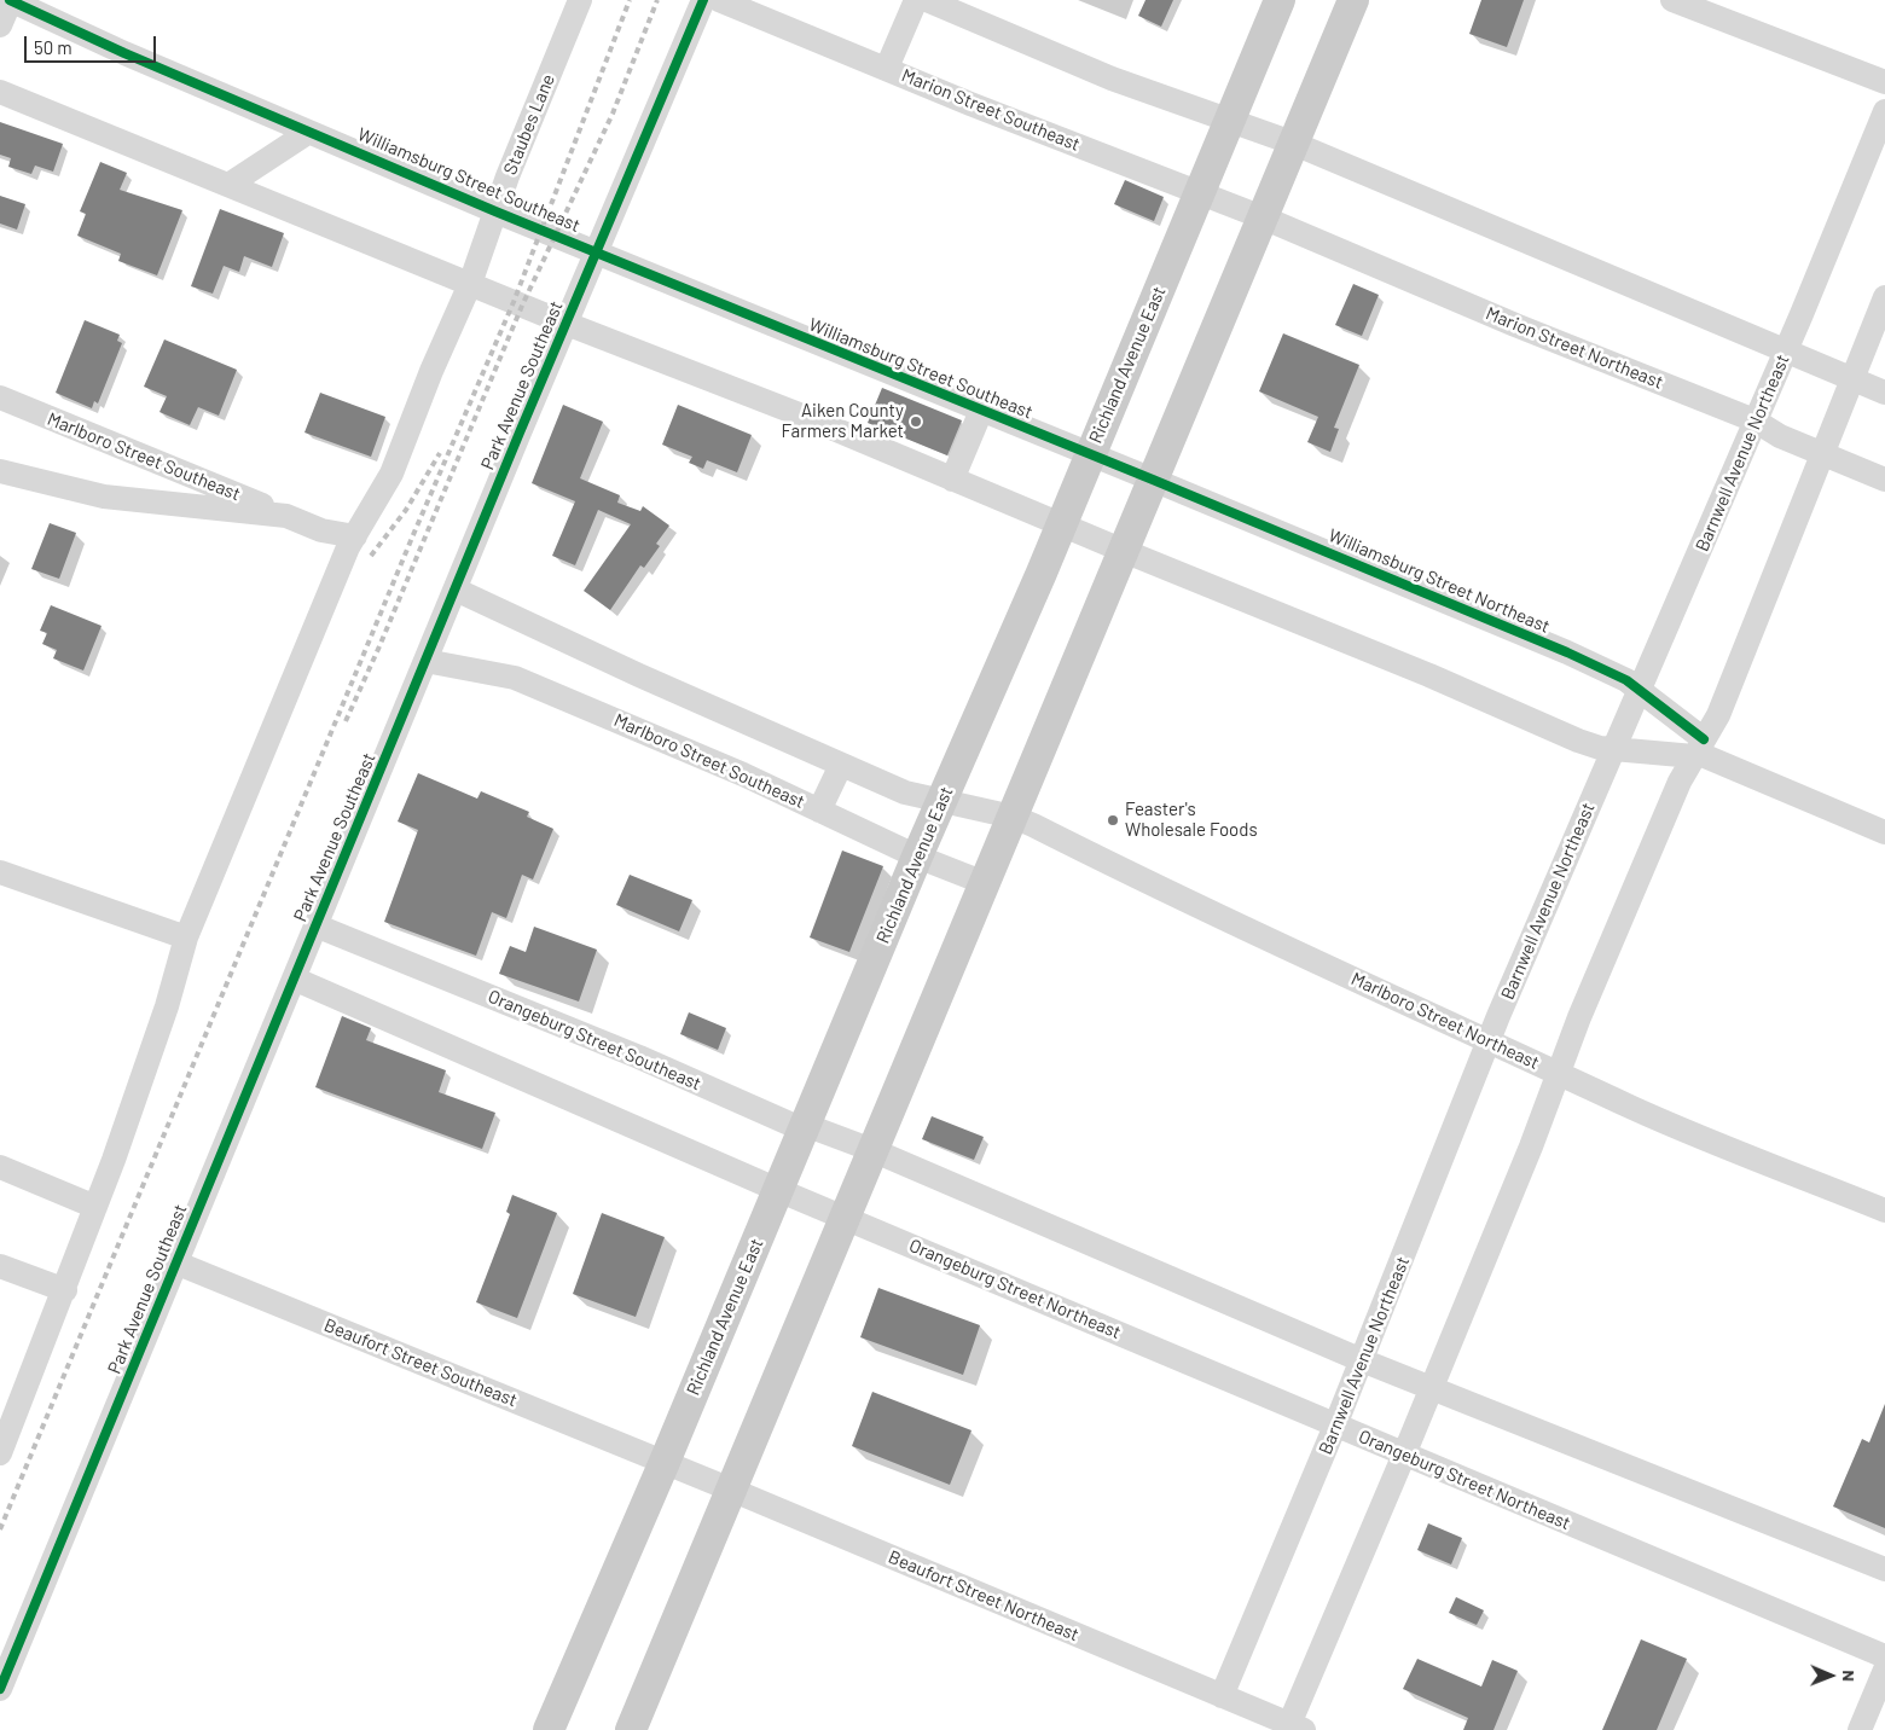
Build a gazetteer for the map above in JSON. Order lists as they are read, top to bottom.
{
  "streets": {
    "main road": ["Richland Avenue East"],
    "street": [
      "Marion Street Southeast",
      "Staubes Lane",
      "Williamsburg Street Southeast",
      "Marion Street Northeast",
      "Park Avenue Southeast",
      "Barnwell Avenue Northeast",
      "Marlboro Street Southeast",
      "Williamsburg Street Northeast",
      "Marlboro Street Northeast",
      "Orangeburg Street Southeast",
      "Orangeburg Street Northeast",
      "Beaufort Street Southeast",
      "Beaufort Street Northeast"
    ]
  },
  "crossings": [
    ["Marion Street Southeast", "Marion Street Northeast"],
    ["Marion Street Southeast", "Richland Avenue East"],
    ["Staubes Lane", "Williamsburg Street Southeast"],
    ["Williamsburg Street Southeast", "Richland Avenue East"],
    ["Williamsburg Street Southeast", "Park Avenue Southeast"],
    ["Williamsburg Street Southeast", "Williamsburg Street Northeast"],
    ["Marion Street Northeast", "Barnwell Avenue Northeast"],
    ["Richland Avenue East", "Marlboro Street Southeast"],
    ["Richland Avenue East", "Orangeburg Street Southeast"],
    ["Richland Avenue East", "Orangeburg Street Northeast"],
    ["Richland Avenue East", "Beaufort Street Southeast"],
    ["Richland Avenue East", "Beaufort Street Northeast"],
    ["Park Avenue Southeast", "Marlboro Street Southeast"],
    ["Park Avenue Southeast", "Orangeburg Street Southeast"],
    ["Park Avenue Southeast", "Beaufort Street Southeast"],
    ["Barnwell Avenue Northeast", "Williamsburg Street Northeast"],
    ["Barnwell Avenue Northeast", "Marlboro Street Northeast"],
    ["Barnwell Avenue Northeast", "Orangeburg Street Northeast"],
    ["Barnwell Avenue Northeast", "Beaufort Street Northeast"],
    ["Beaufort Street Southeast", "Beaufort Street Northeast"]
  ],
  "places": ["Aiken County Farmers Market", "Feaster's Wholesale Foods"],
  "scale_bar": "50 m",
  "north": "right"
}
